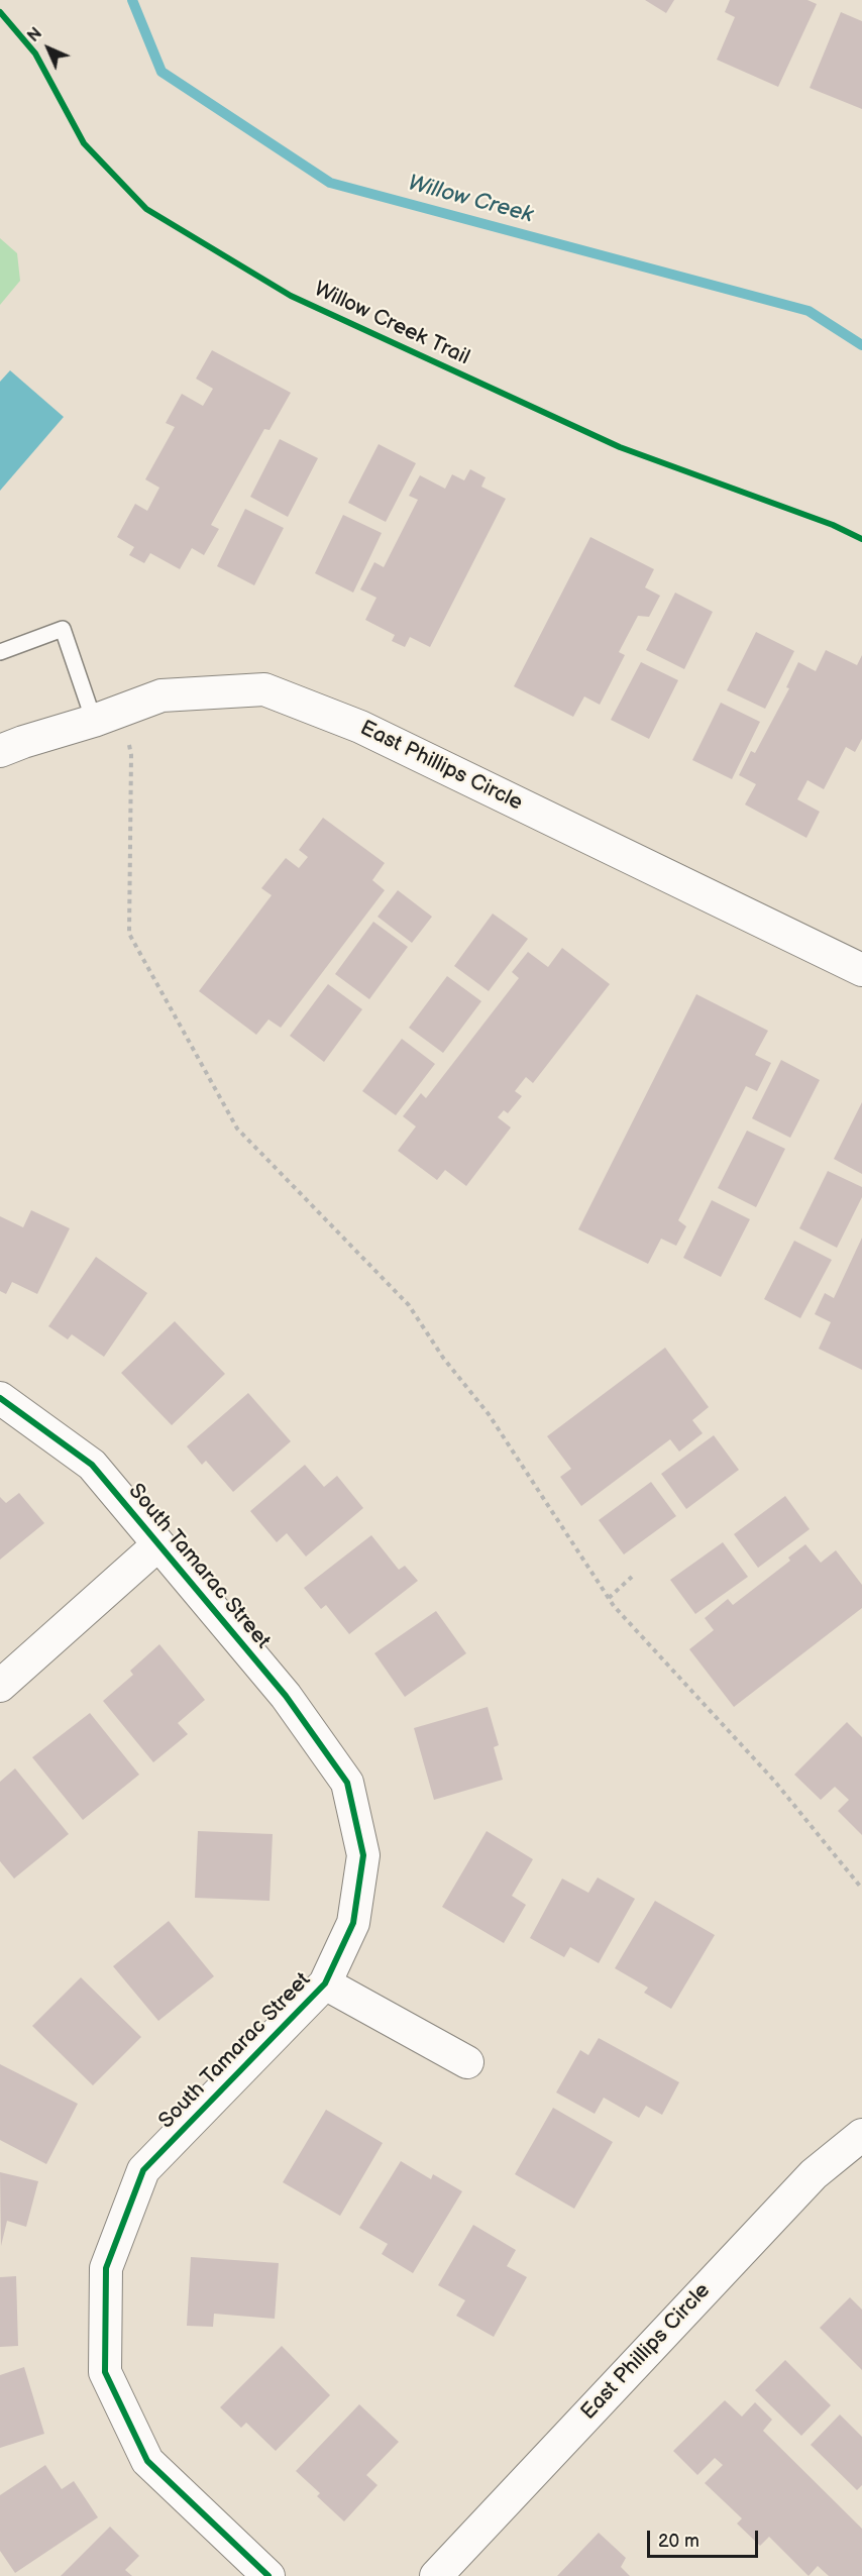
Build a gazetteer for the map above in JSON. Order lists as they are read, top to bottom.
{
  "streets": {
    "street": ["East Phillips Circle", "South Tamarac Street"],
    "cycle path": ["Willow Creek Trail"]
  },
  "water": ["Willow Creek"],
  "scale_bar": "20 m",
  "north": "top left"
}
